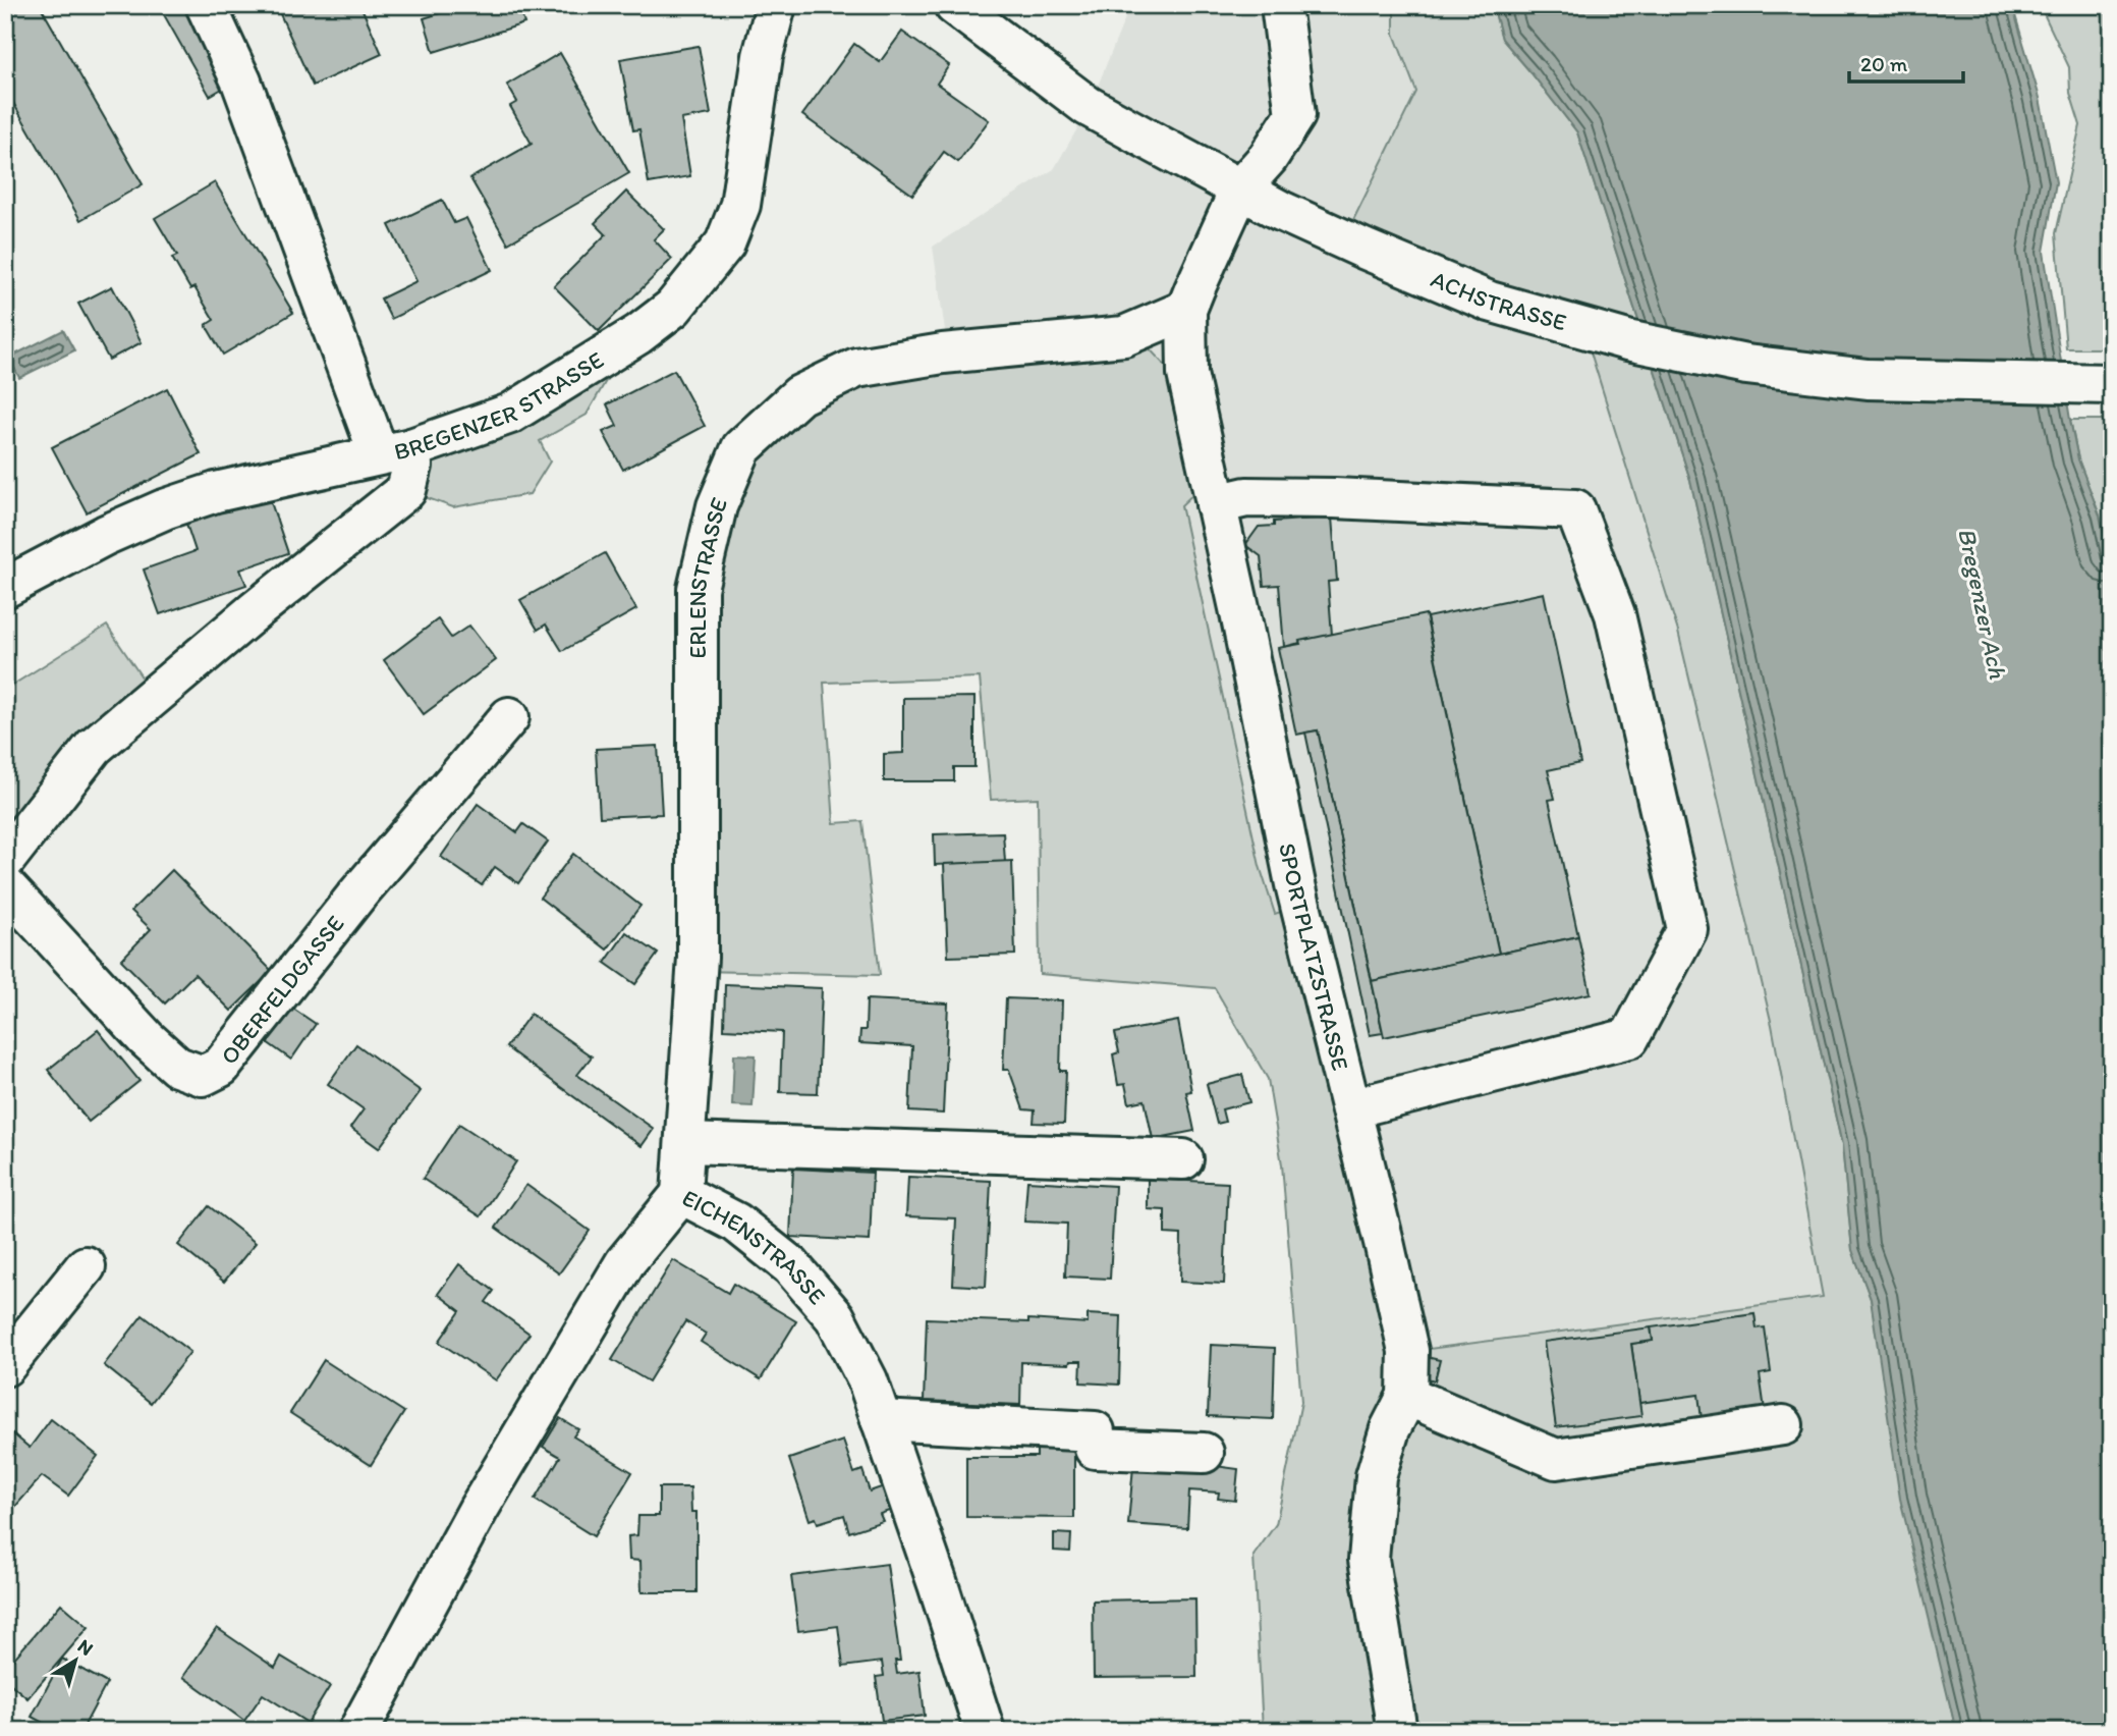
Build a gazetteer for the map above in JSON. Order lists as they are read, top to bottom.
{
  "streets": {
    "street": [
      "ACHSTRASSE",
      "BREGENZER STRASSE",
      "ERLENSTRASSE",
      "SPORTPLATZSTRASSE",
      "OBERFELDGASSE",
      "EICHENSTRASSE"
    ]
  },
  "crossings": [
    ["ACHSTRASSE", "SPORTPLATZSTRASSE"],
    ["ERLENSTRASSE", "SPORTPLATZSTRASSE"],
    ["ERLENSTRASSE", "EICHENSTRASSE"]
  ],
  "water": ["Bregenzer Ach"],
  "scale_bar": "20 m",
  "north": "top right"
}
